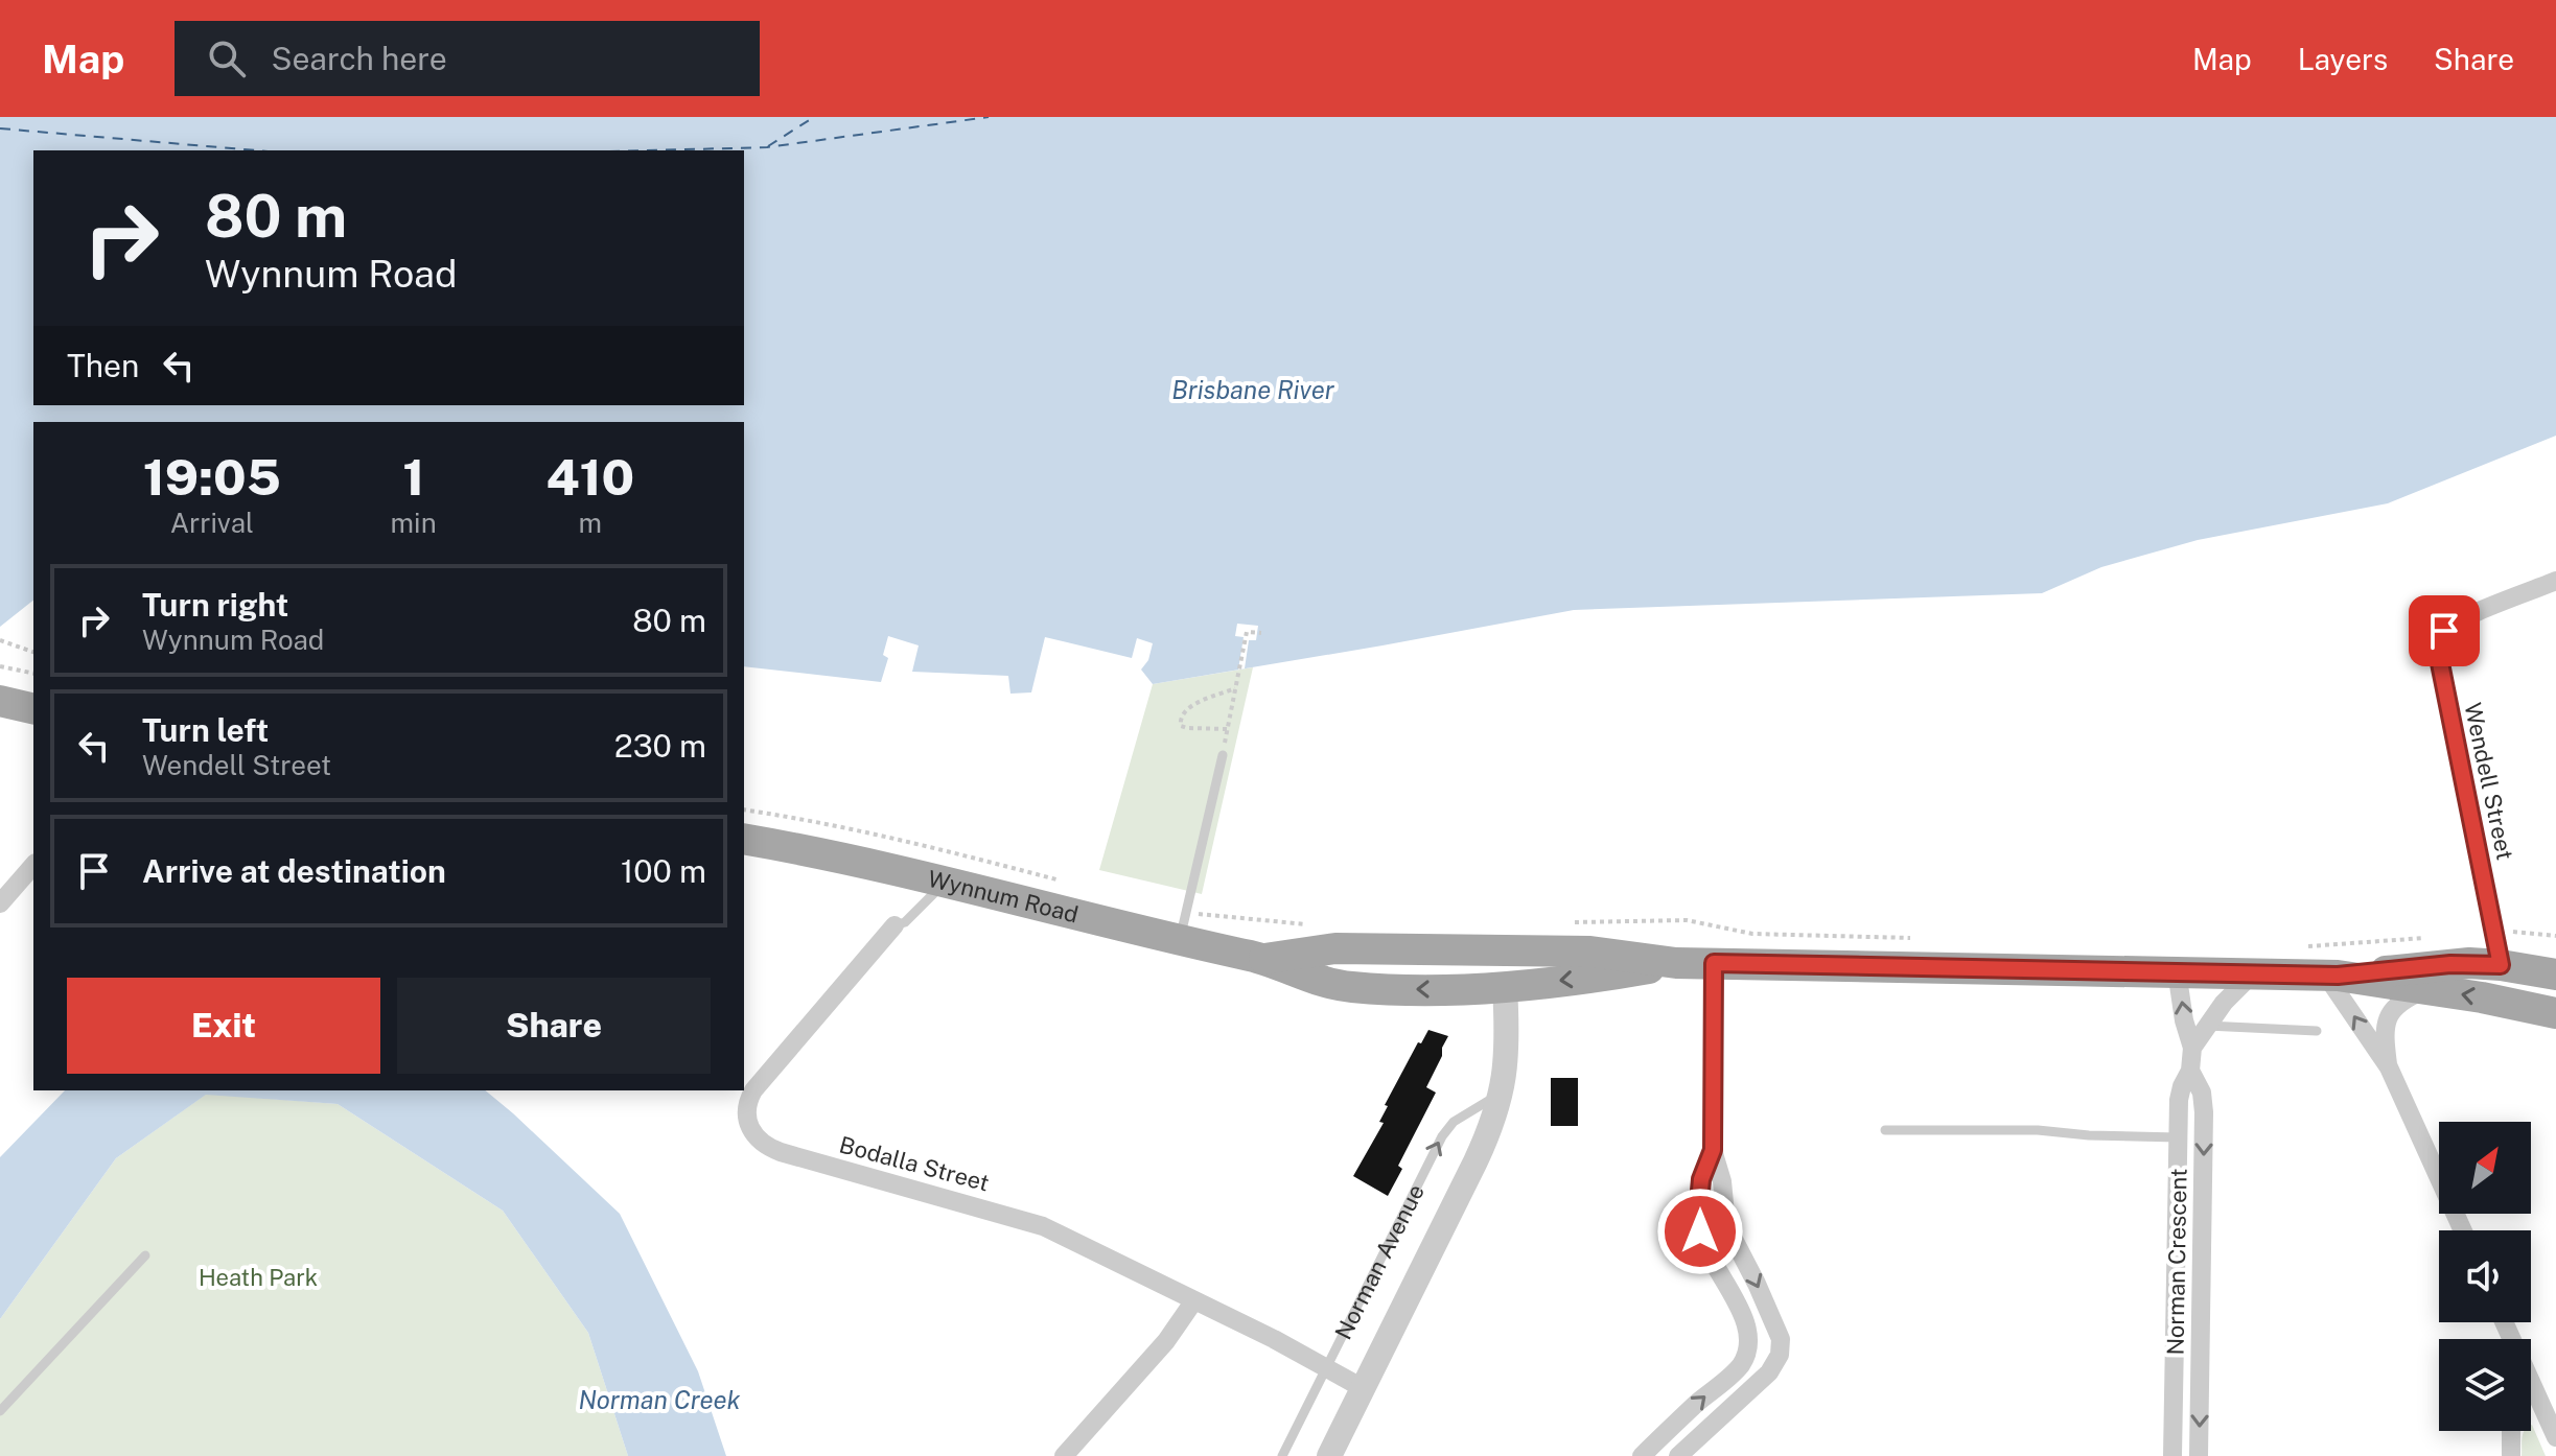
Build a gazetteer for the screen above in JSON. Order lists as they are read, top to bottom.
{
  "streets": {
    "main road": ["Wynnum Road", "Norman Avenue"],
    "street": ["Wendell Street", "Bodalla Street", "Norman Crescent"]
  },
  "crossings": [
    ["Wendell Street", "Wynnum Road"],
    ["Wynnum Road", "Bodalla Street"],
    ["Wynnum Road", "Norman Avenue"],
    ["Wynnum Road", "Norman Crescent"],
    ["Bodalla Street", "Norman Avenue"]
  ],
  "water": ["Brisbane River", "Norman Creek"],
  "parks": ["Heath Park"],
  "north": "top right",
  "page": {
    "header": "Map",
    "search": "Search here",
    "nav": ["Map", "Layers", "Share"],
    "turn": ["80 m", "Wynnum Road"],
    "then": "Then",
    "eta": [
      "19:05",
      "Arrival",
      "1",
      "min",
      "410",
      "m"
    ],
    "list": [
      {
        "name": "Turn right",
        "note": "Wynnum Road",
        "value": "80 m"
      },
      {
        "name": "Turn left",
        "note": "Wendell Street",
        "value": "230 m"
      },
      {
        "name": "Arrive at destination",
        "value": "100 m"
      }
    ],
    "buttons": ["Exit", "Share"]
  }
}
